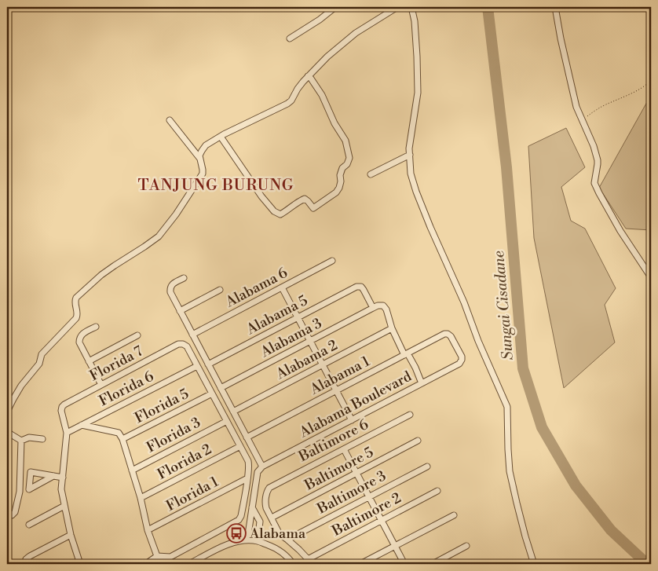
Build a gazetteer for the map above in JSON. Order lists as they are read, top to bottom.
{
  "streets": {
    "street": [
      "Alabama 6",
      "Alabama 5",
      "Alabama 3",
      "Alabama 2",
      "Florida 7",
      "Alabama 1",
      "Florida 6",
      "Alabama Boulevard",
      "Florida 5",
      "Florida 3",
      "Baltimore 6",
      "Florida 2",
      "Baltimore 5",
      "Baltimore 3",
      "Florida 1",
      "Baltimore 2"
    ]
  },
  "crossings": [
    ["Alabama 5", "Alabama 3"],
    ["Florida 7", "Florida 6"],
    ["Alabama 1", "Alabama Boulevard"],
    ["Baltimore 6", "Baltimore 5"]
  ],
  "districts": ["TANJUNG BURUNG"],
  "water": ["Sungai Cisadane"],
  "places": {
    "bus stop": ["Alabama"]
  }
}
